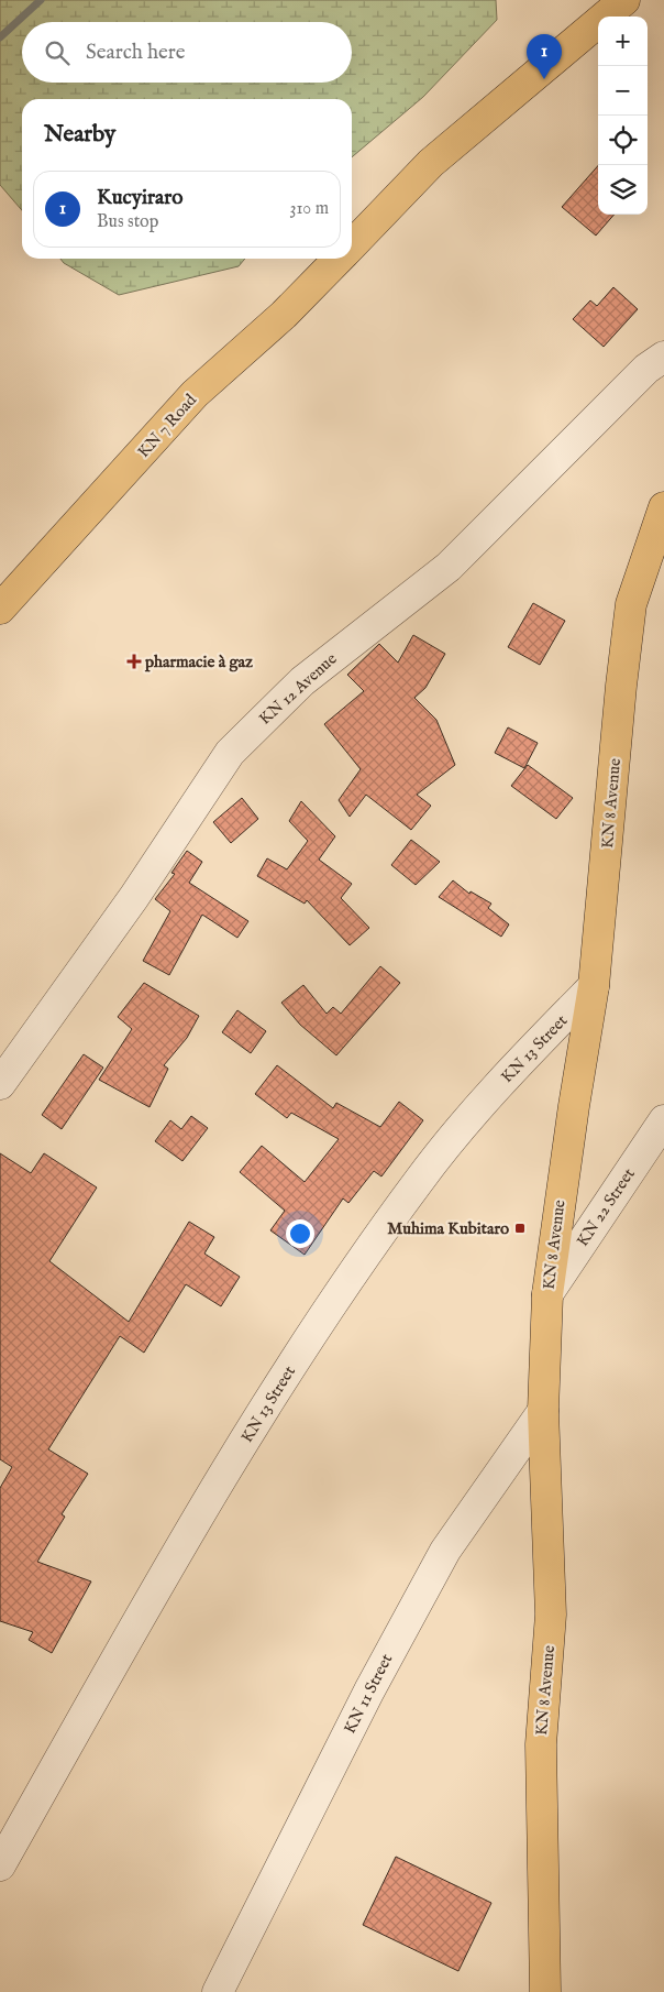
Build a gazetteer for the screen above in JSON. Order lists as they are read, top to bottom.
{
  "streets": {
    "main road": ["KN 7 Road", "KN 8 Avenue"],
    "street": [
      "KN 12 Avenue",
      "KN 13 Street",
      "KN 22 Street",
      "KN 11 Street"
    ]
  },
  "crossings": [
    ["KN 8 Avenue", "KN 13 Street"],
    ["KN 8 Avenue", "KN 22 Street"],
    ["KN 8 Avenue", "KN 11 Street"]
  ],
  "places": {
    "health": ["pharmacie à gaz"],
    "transit": ["Muhima Kubitaro"]
  },
  "page": {
    "map_buttons": ["+", "−"],
    "search": "Search here",
    "pins": "1",
    "heading": "Nearby",
    "list": [
      {
        "mark": "1",
        "name": "Kucyiraro",
        "note": "Bus stop",
        "value": "310 m"
      }
    ]
  }
}
